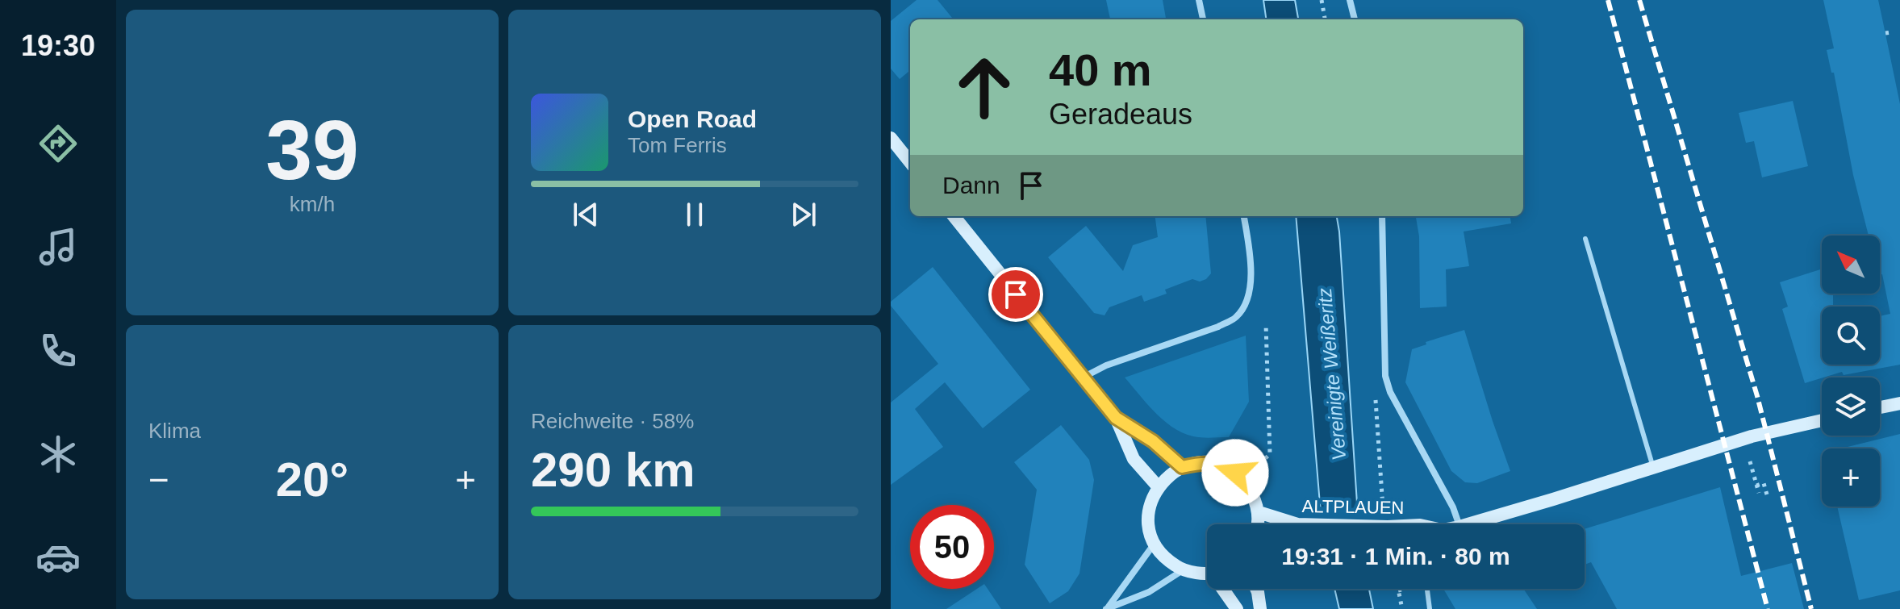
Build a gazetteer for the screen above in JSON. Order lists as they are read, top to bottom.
{
  "streets": {
    "main road": ["ALTPLAUEN"]
  },
  "water": ["Vereinigte Weißeritz"],
  "north": "top left",
  "page": {
    "tabs": "19:30",
    "tile": [
      ["39", "km/h"],
      "Klima",
      ["Reichweite · 58%", "290 km"]
    ],
    "turn": ["40 m", "Geradeaus"],
    "song": ["Open Road", "Tom Ferris"],
    "then": "Dann",
    "map_buttons": "+",
    "heat": ["−", "20°", "+"],
    "limit": "50",
    "trip": "19:31 · 1 Min. · 80 m"
  }
}
